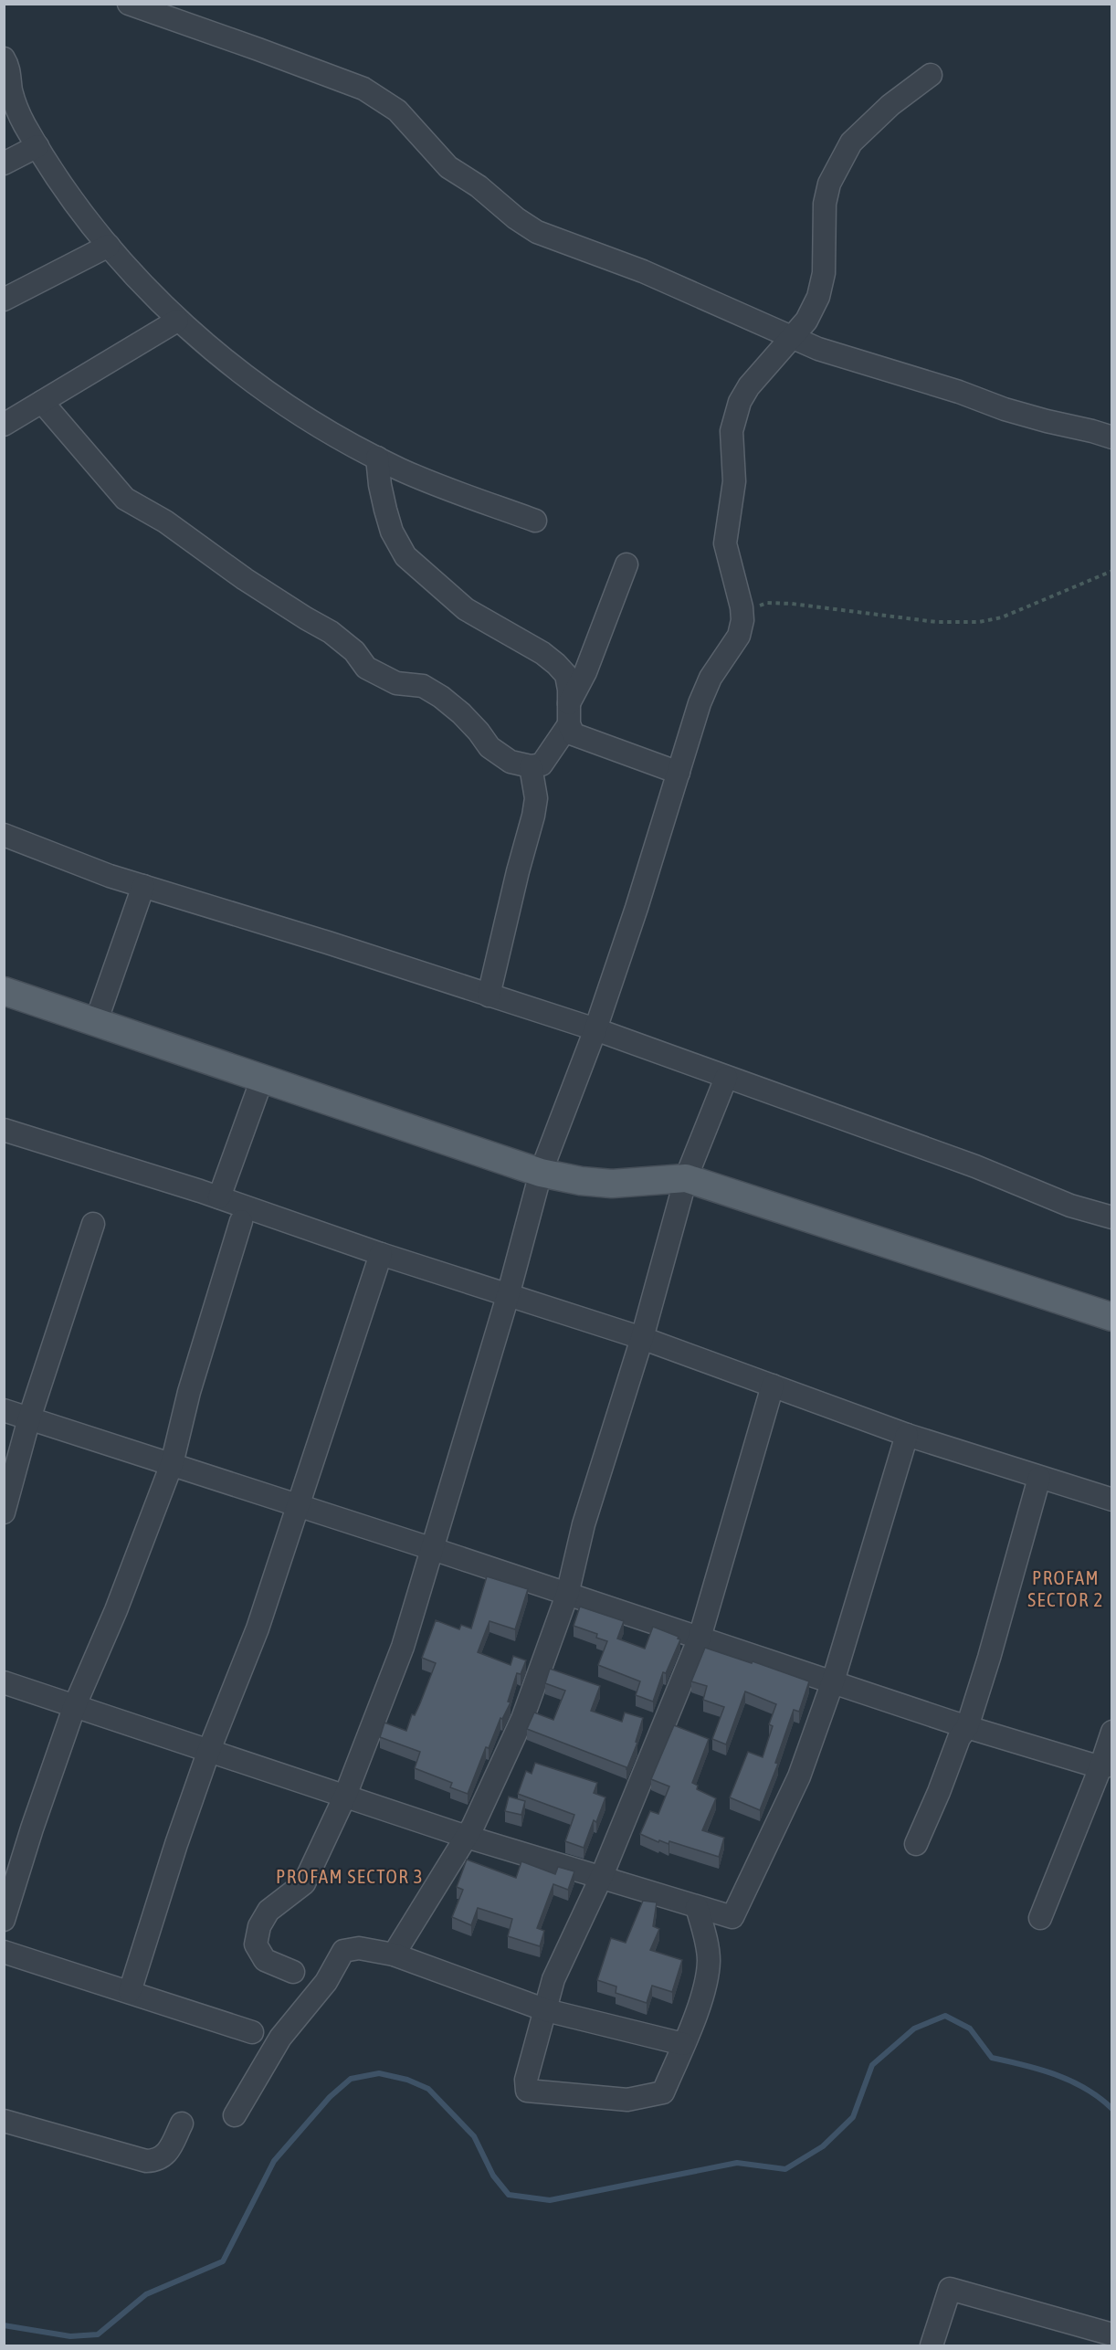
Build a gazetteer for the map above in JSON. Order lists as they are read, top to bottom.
{
  "districts": ["PROFAM SECTOR 2", "PROFAM SECTOR 3"]
}
